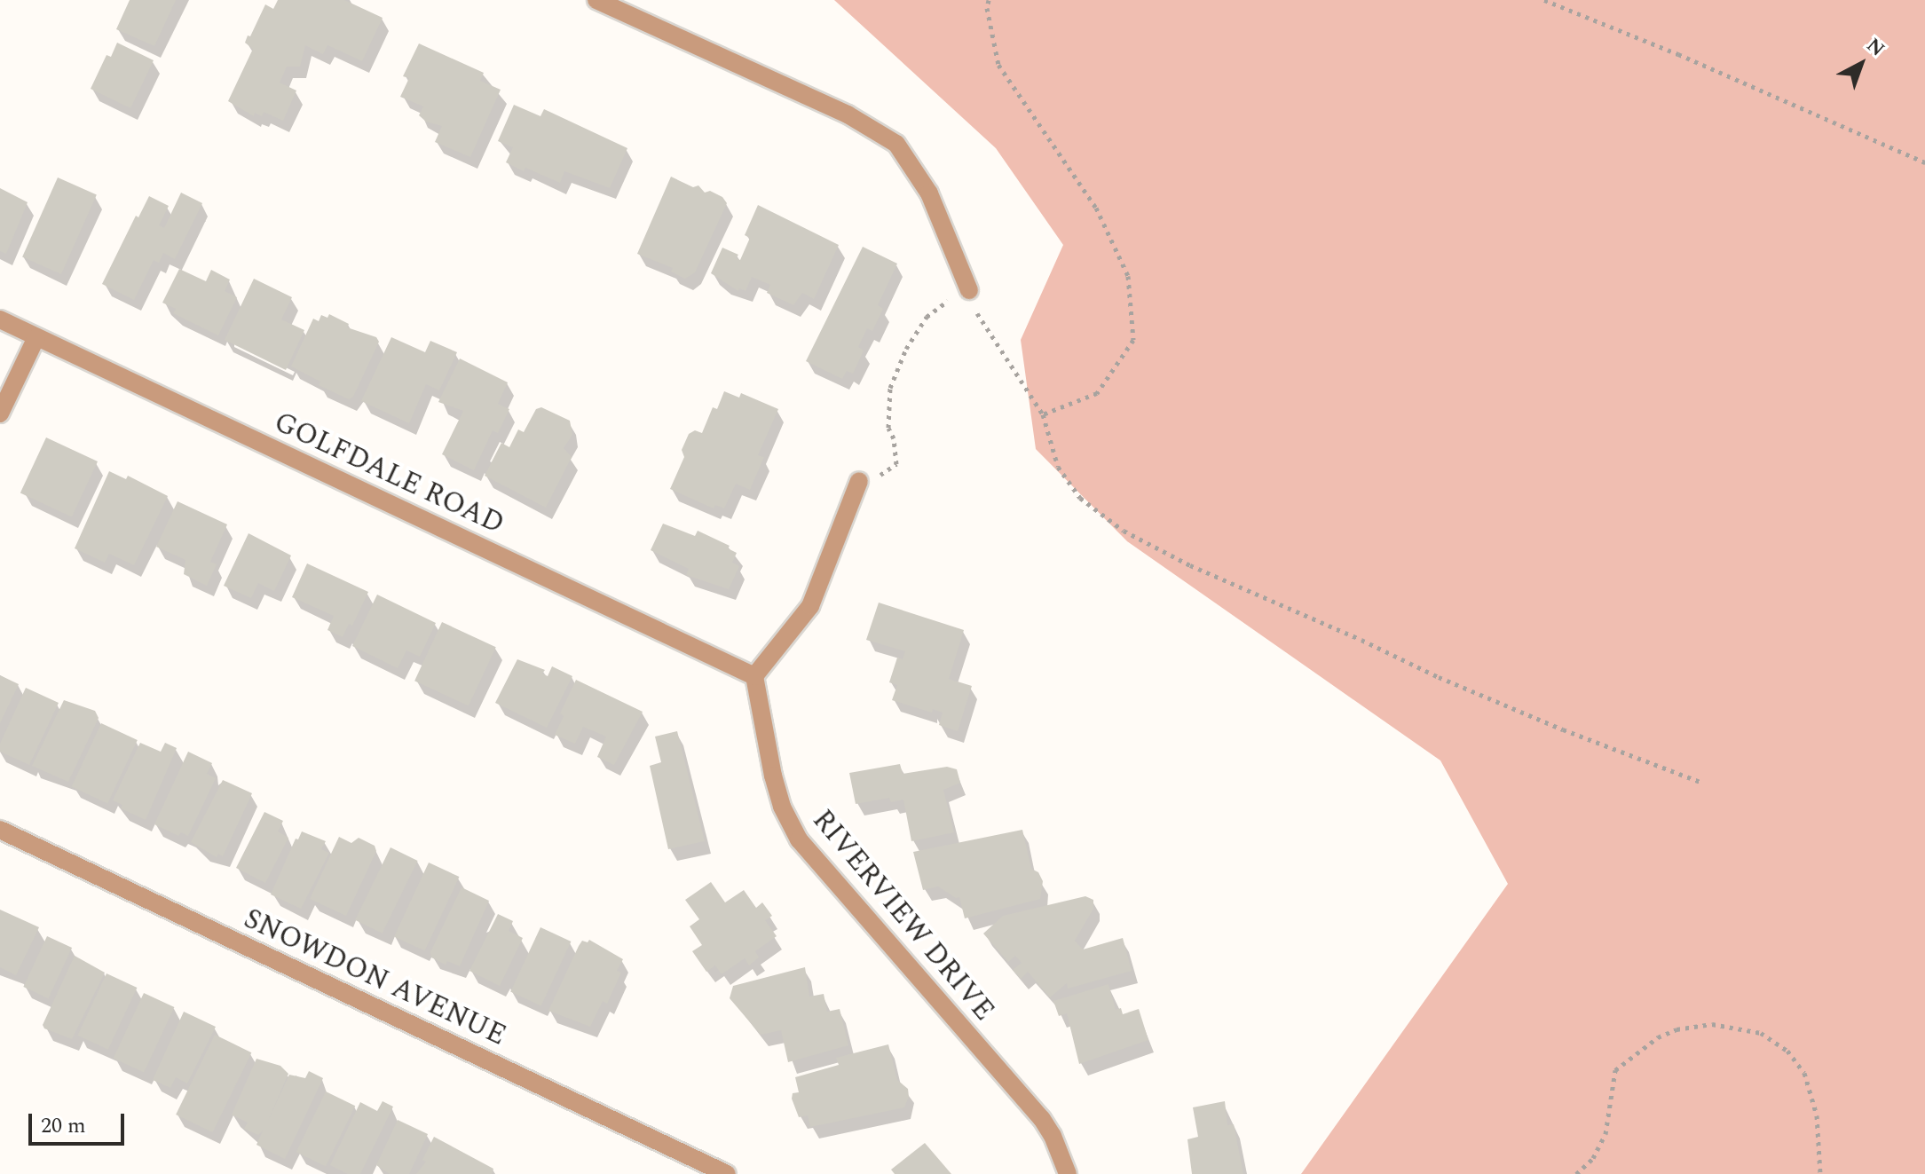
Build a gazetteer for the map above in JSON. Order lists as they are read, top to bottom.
{
  "streets": {
    "street": ["GOLFDALE ROAD", "RIVERVIEW DRIVE", "SNOWDON AVENUE"]
  },
  "crossings": [
    ["GOLFDALE ROAD", "RIVERVIEW DRIVE"]
  ],
  "scale_bar": "20 m",
  "north": "top right"
}
